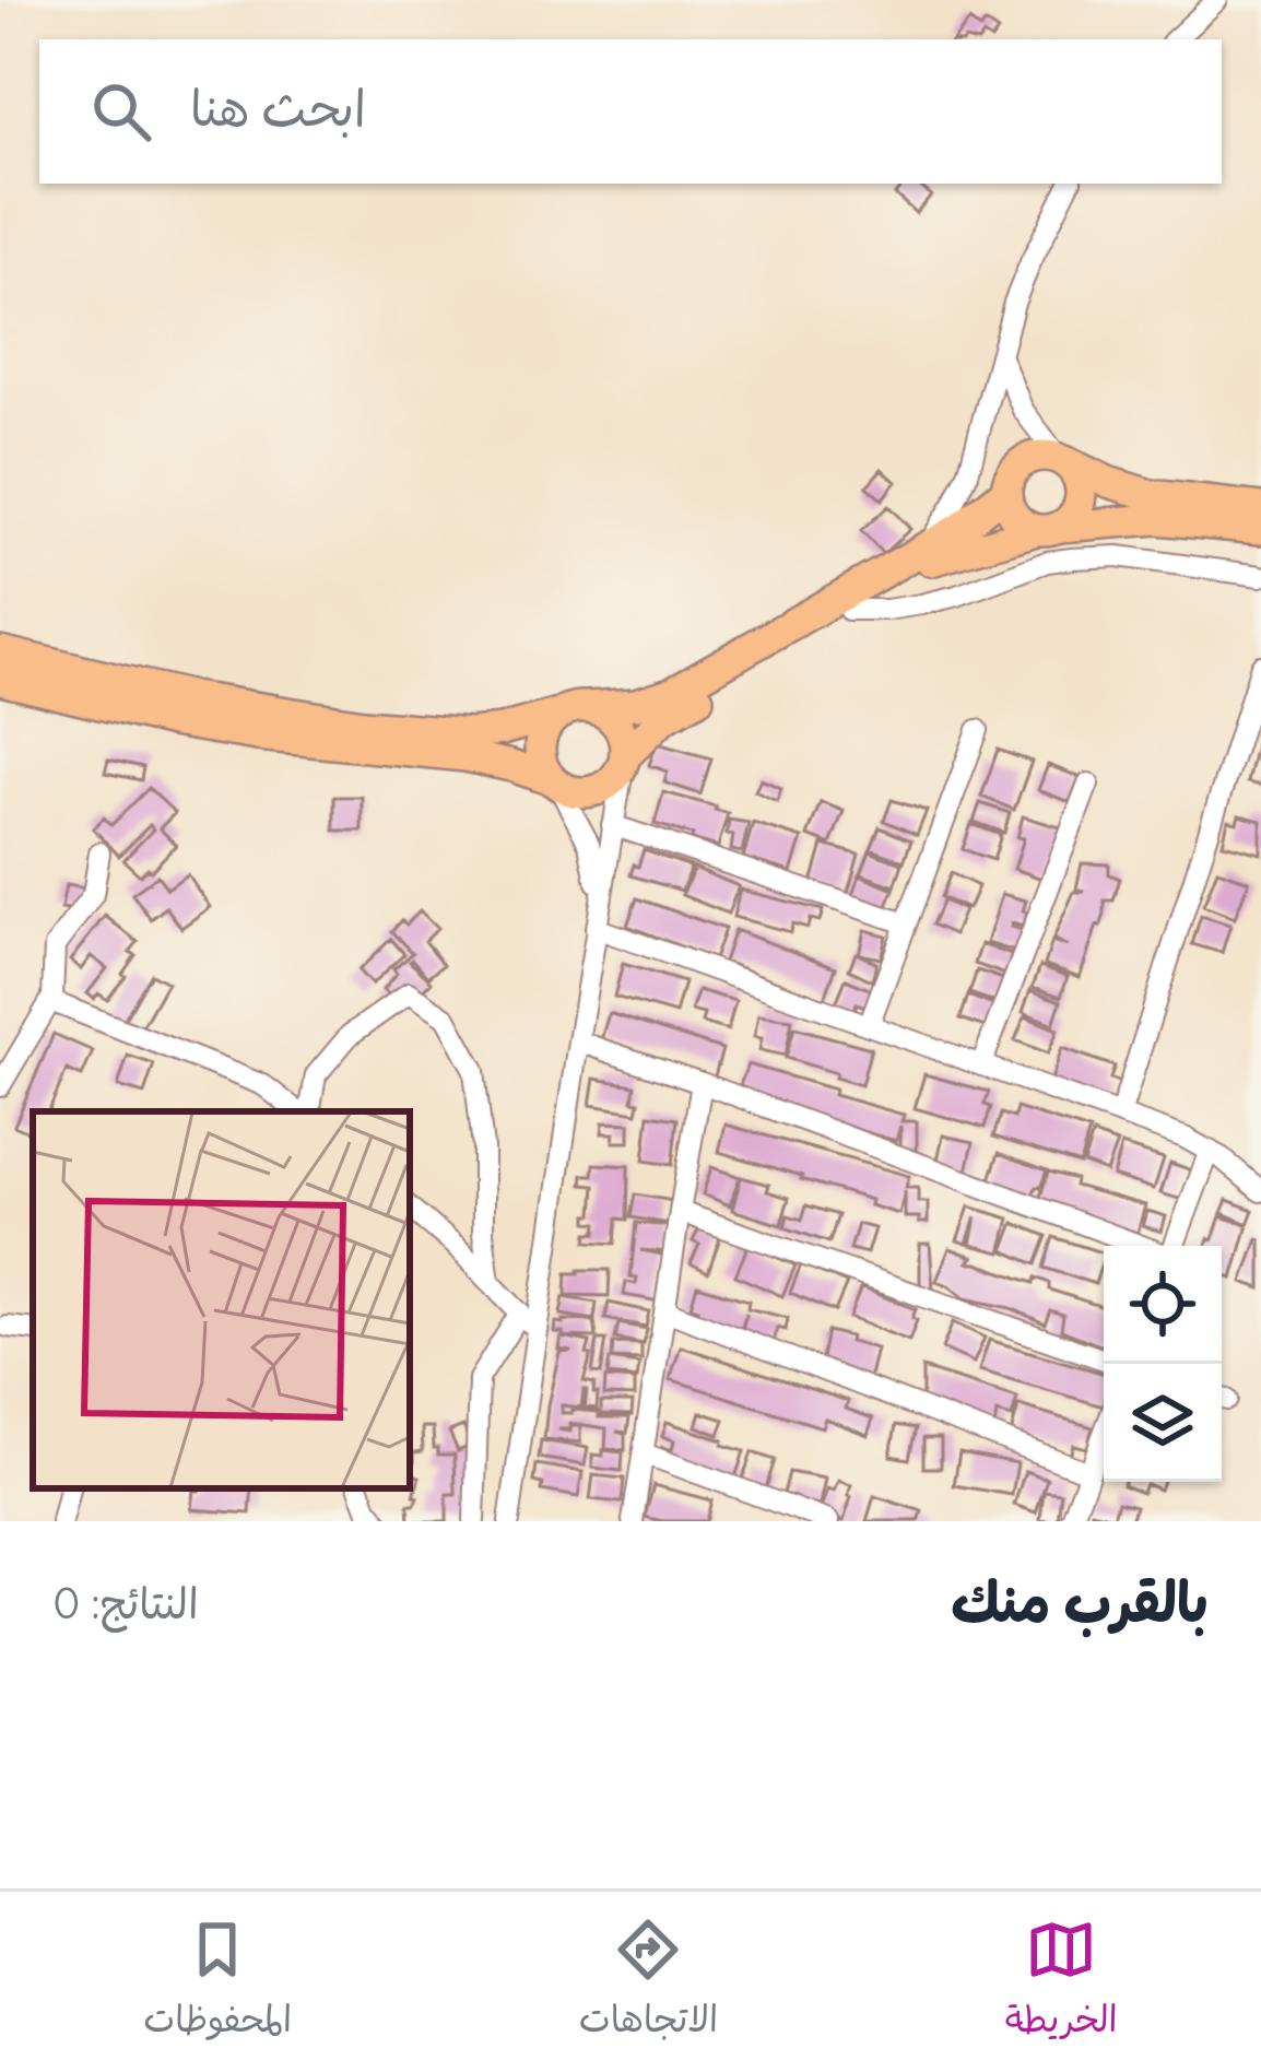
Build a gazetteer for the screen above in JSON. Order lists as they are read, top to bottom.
{
  "page": {
    "search": "ابحث هنا",
    "heading": ["بالقرب منك", "النتائج: 0"],
    "nav": ["الخريطة", "الاتجاهات", "المحفوظات"]
  }
}
